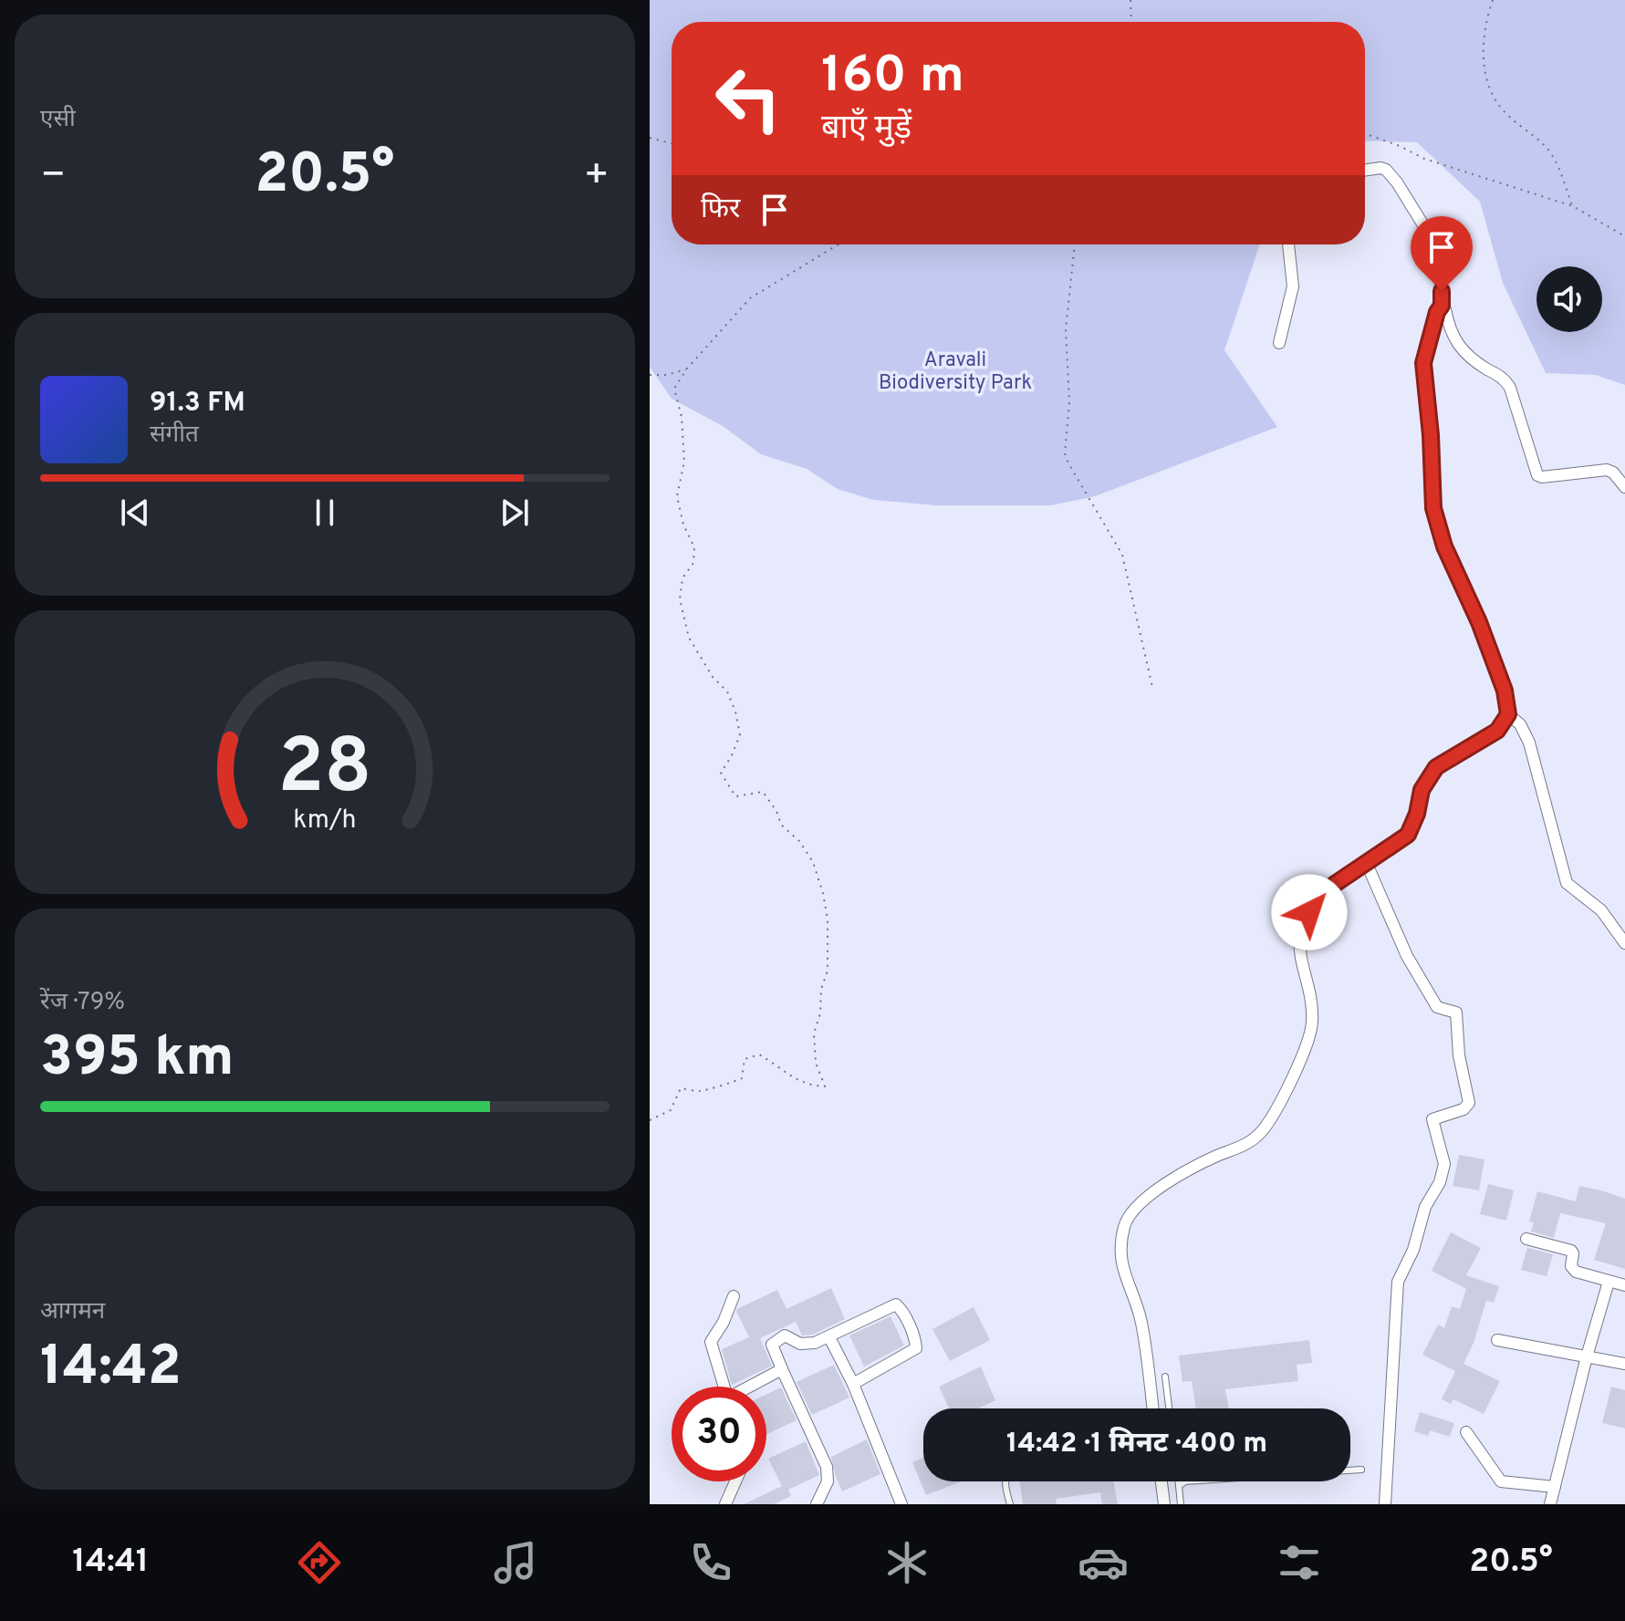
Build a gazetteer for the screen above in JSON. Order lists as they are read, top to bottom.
{
  "parks": ["Aravali Biodiversity Park"],
  "page": {
    "tile": [
      "एसी",
      ["रेंज · 79%", "395 km"],
      ["आगमन", "14:42"]
    ],
    "turn": ["160 m", "बाएँ मुड़ें"],
    "heat": ["−", "20.5°", "+"],
    "then": "फिर",
    "song": ["91.3 FM", "संगीत"],
    "limit": "30",
    "trip": "14:42 · 1 मिनट · 400 m",
    "tabs": ["14:41", "20.5°"],
    "gauge": ["28", "km/h"]
  }
}
